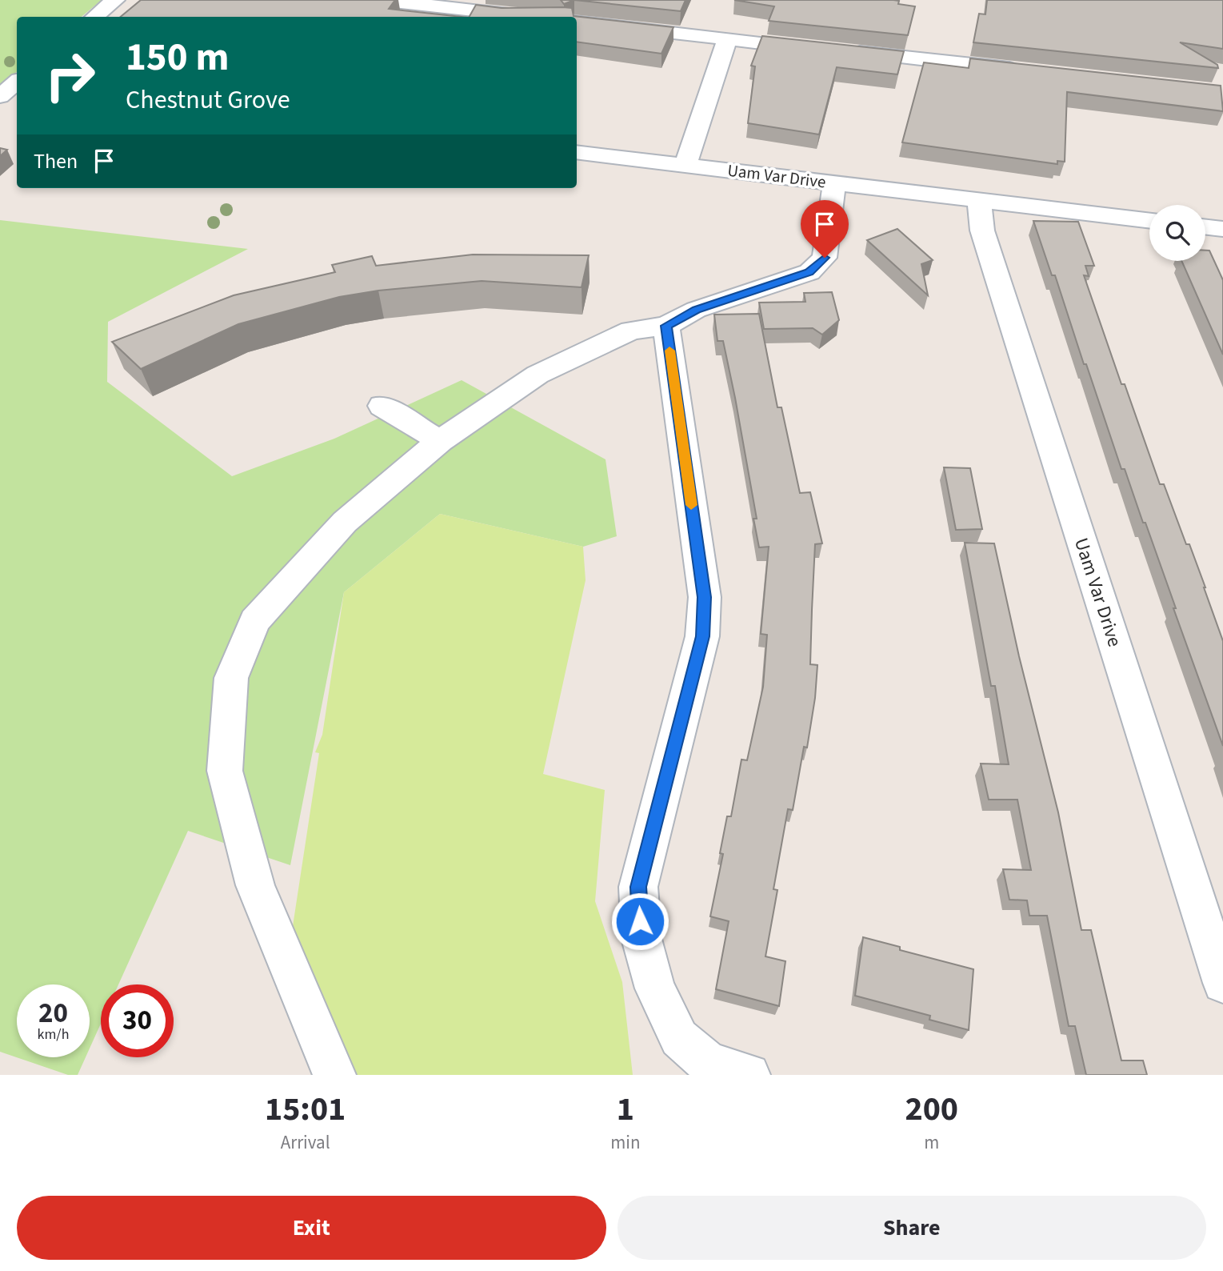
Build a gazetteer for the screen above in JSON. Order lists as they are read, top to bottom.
{
  "streets": {
    "street": ["Uam Var Drive"]
  },
  "page": {
    "turn": ["150 m", "Chestnut Grove"],
    "then": "Then",
    "speed": "20 km/h",
    "limit": "30",
    "eta": [
      "15:01",
      "Arrival",
      "1",
      "min",
      "200",
      "m"
    ],
    "buttons": ["Exit", "Share"]
  }
}
